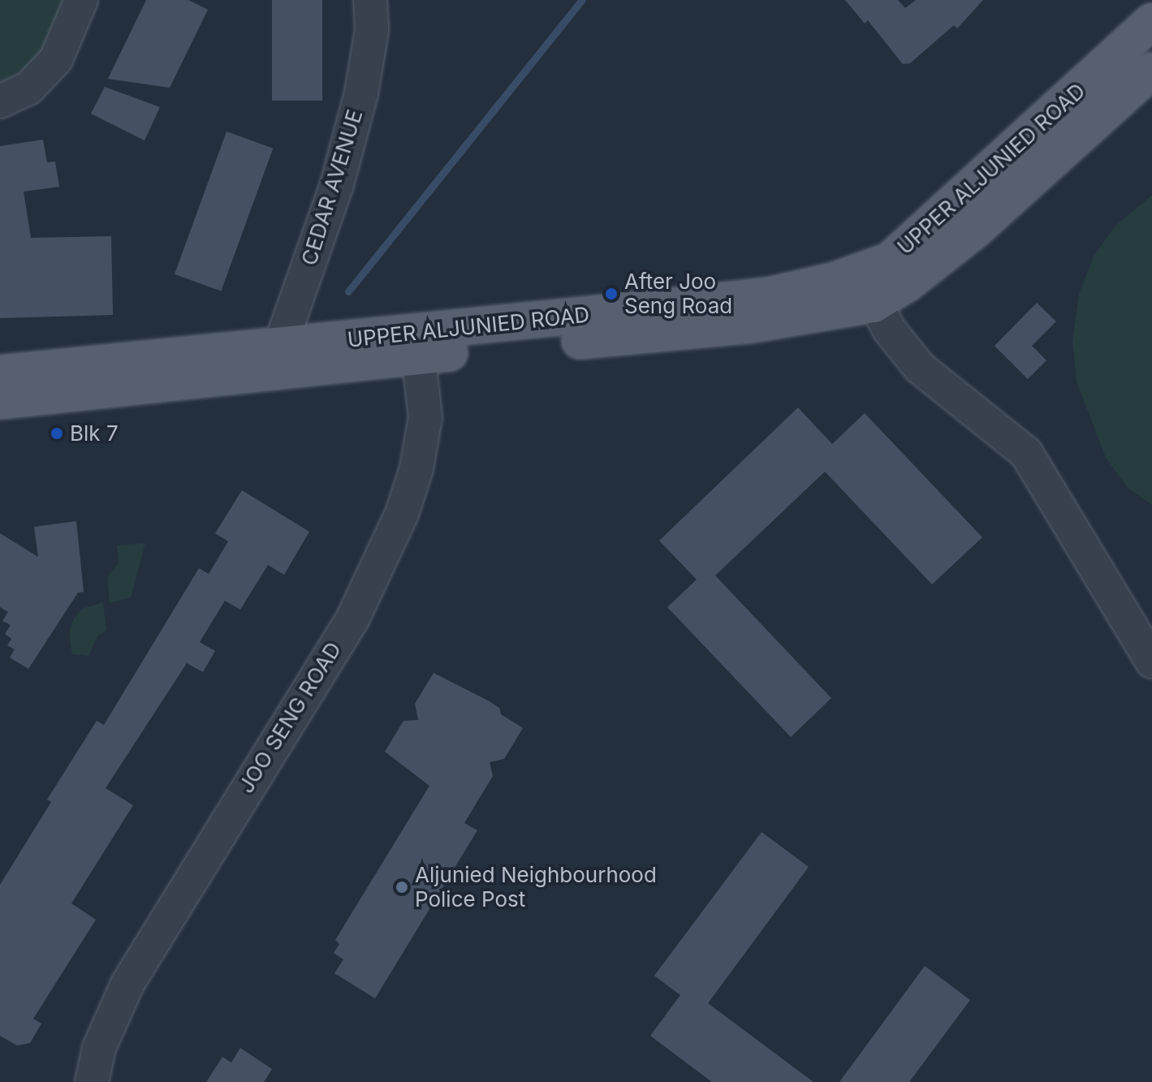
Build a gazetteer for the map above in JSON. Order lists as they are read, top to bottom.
{
  "streets": {
    "main road": ["UPPER ALJUNIED ROAD"],
    "street": ["CEDAR AVENUE", "JOO SENG ROAD"]
  },
  "crossings": [
    ["UPPER ALJUNIED ROAD", "CEDAR AVENUE"],
    ["UPPER ALJUNIED ROAD", "JOO SENG ROAD"]
  ],
  "places": ["After Joo Seng Road", "Blk 7", "Aljunied Neighbourhood Police Post"]
}
